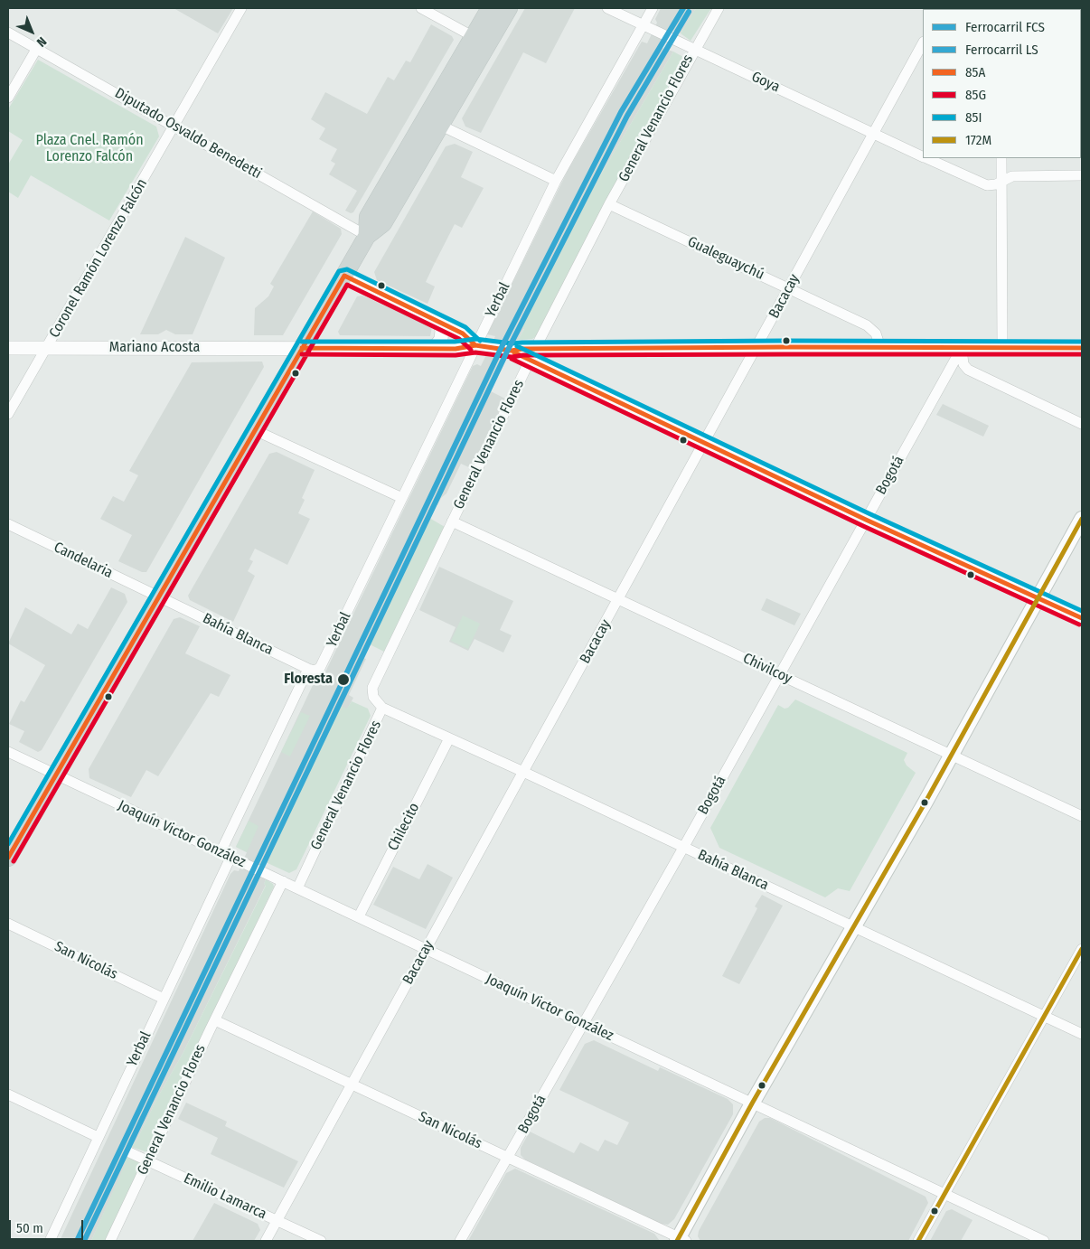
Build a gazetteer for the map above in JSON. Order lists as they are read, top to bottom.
{
  "streets": {
    "street": [
      "Goya",
      "General Venancio Flores",
      "Diputado Osvaldo Benedetti",
      "Coronel Ramón Lorenzo Falcón",
      "Gualeguaychú",
      "Bacacay",
      "Yerbal",
      "Mariano Acosta",
      "Bogotá",
      "Candelaria",
      "Bahía Blanca",
      "Chivilcoy",
      "Chilecito",
      "Joaquín Victor González",
      "San Nicolás",
      "Emilio Lamarca"
    ]
  },
  "crossings": [
    ["Goya", "General Venancio Flores"],
    ["Goya", "Bacacay"],
    ["Goya", "Yerbal"],
    ["General Venancio Flores", "Gualeguaychú"],
    ["General Venancio Flores", "Bahía Blanca"],
    ["General Venancio Flores", "Chivilcoy"],
    ["General Venancio Flores", "Joaquín Victor González"],
    ["General Venancio Flores", "San Nicolás"],
    ["General Venancio Flores", "Emilio Lamarca"],
    ["Diputado Osvaldo Benedetti", "Coronel Ramón Lorenzo Falcón"],
    ["Coronel Ramón Lorenzo Falcón", "Mariano Acosta"],
    ["Gualeguaychú", "Bacacay"],
    ["Bacacay", "Bahía Blanca"],
    ["Bacacay", "Chivilcoy"],
    ["Bacacay", "Joaquín Victor González"],
    ["Bacacay", "San Nicolás"],
    ["Bacacay", "Emilio Lamarca"],
    ["Yerbal", "Mariano Acosta"],
    ["Yerbal", "Bahía Blanca"],
    ["Yerbal", "Joaquín Victor González"],
    ["Yerbal", "San Nicolás"],
    ["Bogotá", "Bahía Blanca"],
    ["Bogotá", "Chivilcoy"],
    ["Bogotá", "Joaquín Victor González"],
    ["Bogotá", "San Nicolás"],
    ["Candelaria", "Bahía Blanca"],
    ["Bahía Blanca", "Chilecito"],
    ["Chilecito", "Joaquín Victor González"]
  ],
  "parks": ["Plaza Cnel. Ramón Lorenzo Falcón"],
  "places": ["Floresta"],
  "lines": [
    "rail line FCS",
    "rail line LS",
    "transit line 85I",
    "transit line 85A",
    "transit line 85G",
    "transit line 172M"
  ],
  "legend": [
    "Ferrocarril FCS",
    "Ferrocarril LS",
    "85A",
    "85G",
    "85I",
    "172M"
  ],
  "scale_bar": "50 m",
  "north": "bottom right"
}
